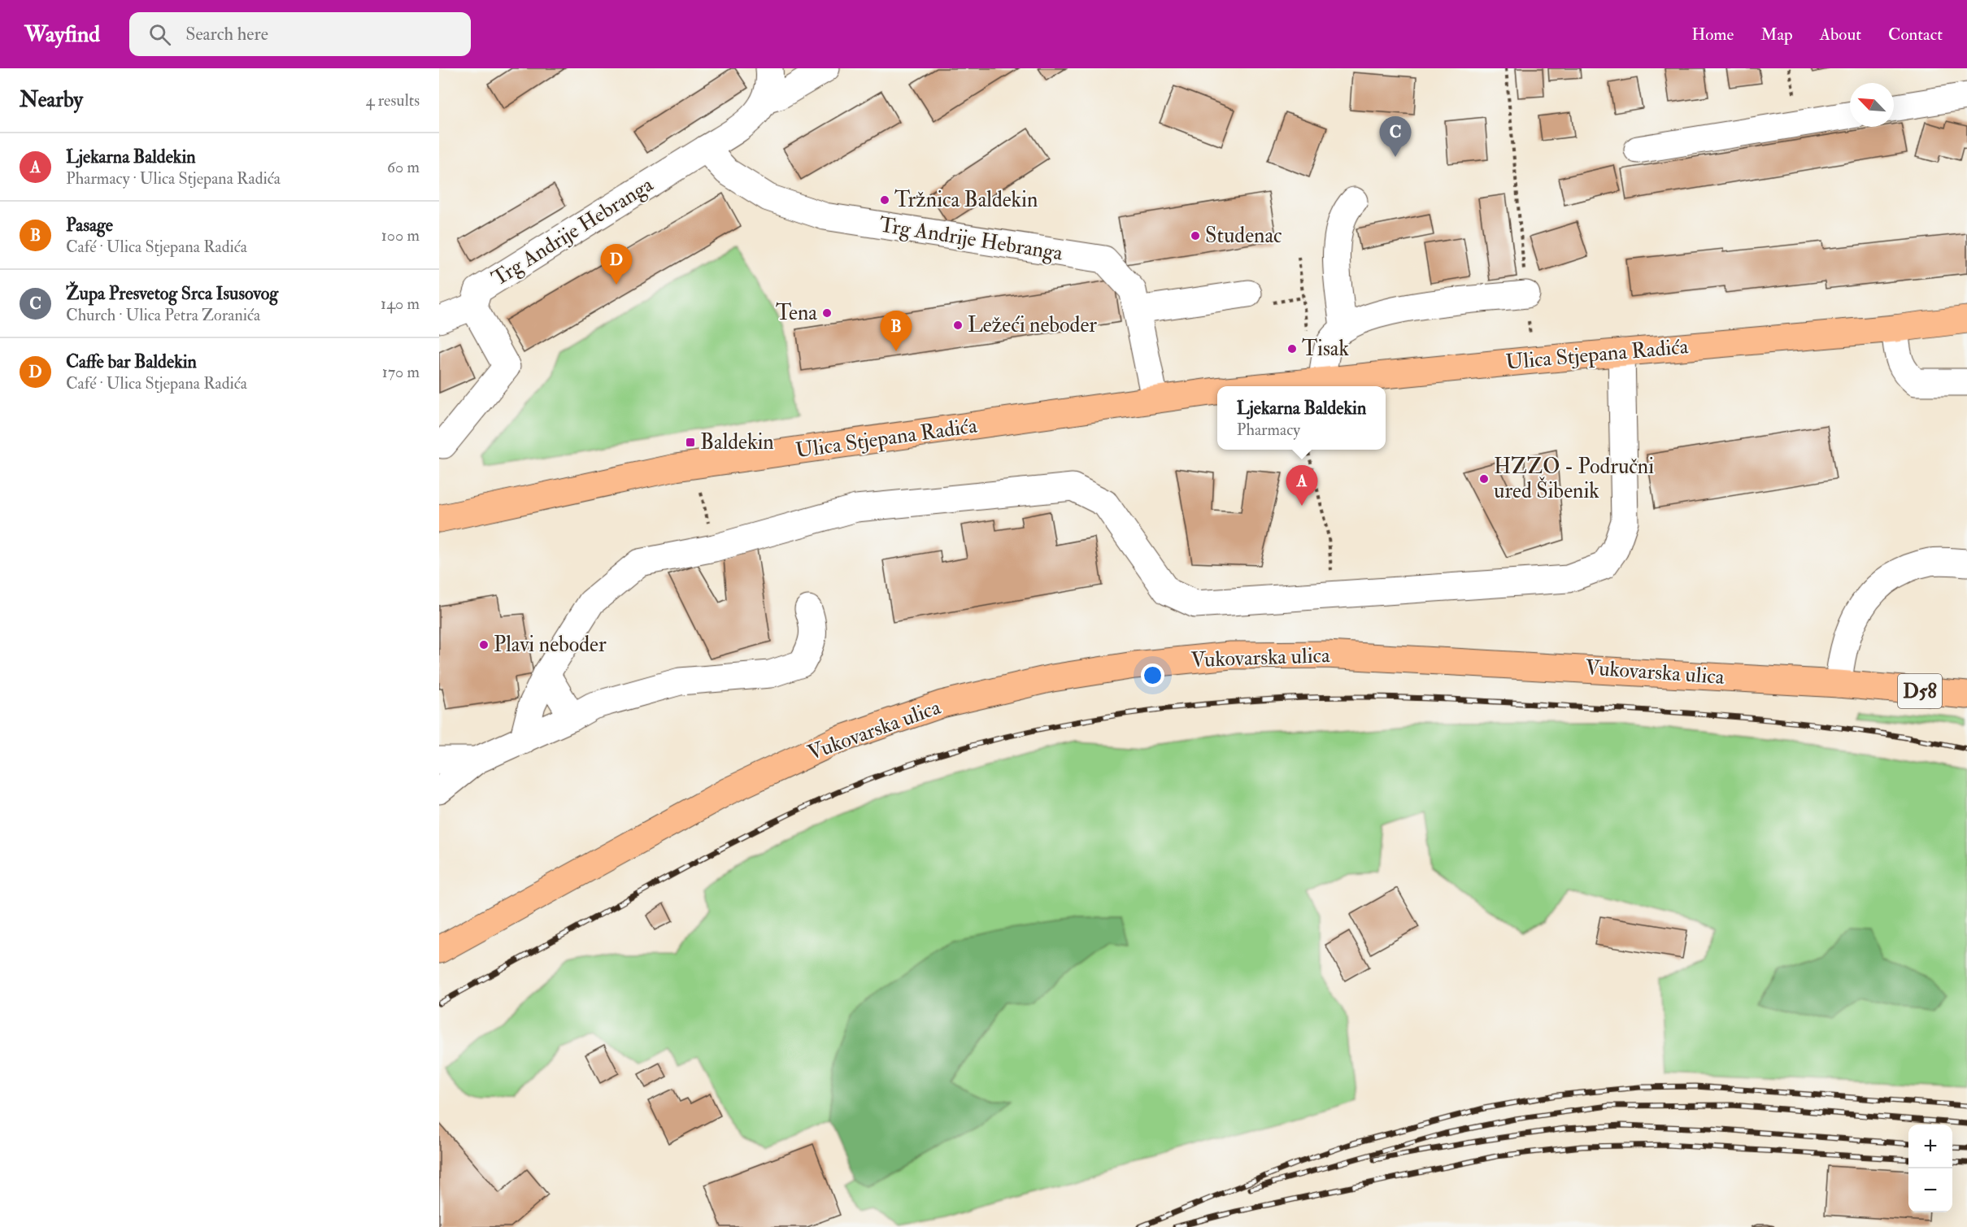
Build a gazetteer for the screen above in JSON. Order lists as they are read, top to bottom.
{
  "streets": {
    "main road": ["Ulica Stjepana Radića", "Vukovarska ulica", "D58"],
    "street": ["Trg Andrije Hebranga"]
  },
  "crossings": [
    ["Trg Andrije Hebranga", "Ulica Stjepana Radića"]
  ],
  "places": {
    "other": [
      "Tržnica Baldekin",
      "Studenac",
      "Tena",
      "Ležeći neboder",
      "Tisak",
      "HZZO - Područni ured Šibenik",
      "Plavi neboder"
    ],
    "transit": ["Baldekin"]
  },
  "north": "top left",
  "page": {
    "header": "Wayfind",
    "search": "Search here",
    "nav": [
      "Home",
      "Map",
      "About",
      "Contact"
    ],
    "heading": ["Nearby", "4 results"],
    "pins": [
      "C",
      "D",
      "B",
      "A"
    ],
    "list": [
      {
        "mark": "A",
        "name": "Ljekarna Baldekin",
        "note": "Pharmacy · Ulica Stjepana Radića",
        "value": "60 m"
      },
      {
        "mark": "B",
        "name": "Pasage",
        "note": "Café · Ulica Stjepana Radića",
        "value": "100 m"
      },
      {
        "mark": "C",
        "name": "Župa Presvetog Srca Isusovog",
        "note": "Church · Ulica Petra Zoranića",
        "value": "140 m"
      },
      {
        "mark": "D",
        "name": "Caffe bar Baldekin",
        "note": "Café · Ulica Stjepana Radića",
        "value": "170 m"
      }
    ],
    "popup": ["Ljekarna Baldekin", "Pharmacy"],
    "map_buttons": ["+", "−"]
  }
}
